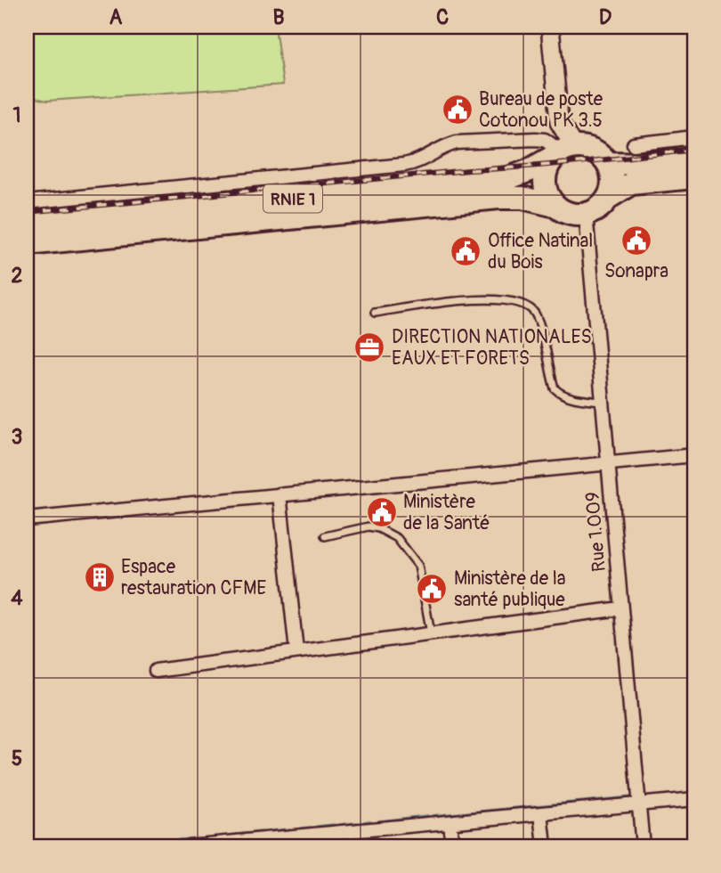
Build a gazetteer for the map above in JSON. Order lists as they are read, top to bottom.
{
  "streets": {
    "highway": ["RNIE 1"],
    "street": ["Rue 1.009"]
  },
  "crossings": [
    ["RNIE 1", "Rue 1.009"]
  ],
  "places": {
    "public building": [
      "Bureau de poste Cotonou PK 3.5",
      "Sonapra",
      "Office Natinal du Bois",
      "Ministère de la Santé",
      "Ministère de la santé publique"
    ],
    "office": ["DIRECTION NATIONALES EAUX ET FORETS"],
    "building": ["Espace restauration CFME"]
  },
  "grid": {
    "columns": [
      "A",
      "B",
      "C",
      "D"
    ],
    "rows": [
      "1",
      "2",
      "3",
      "4",
      "5"
    ]
  }
}
